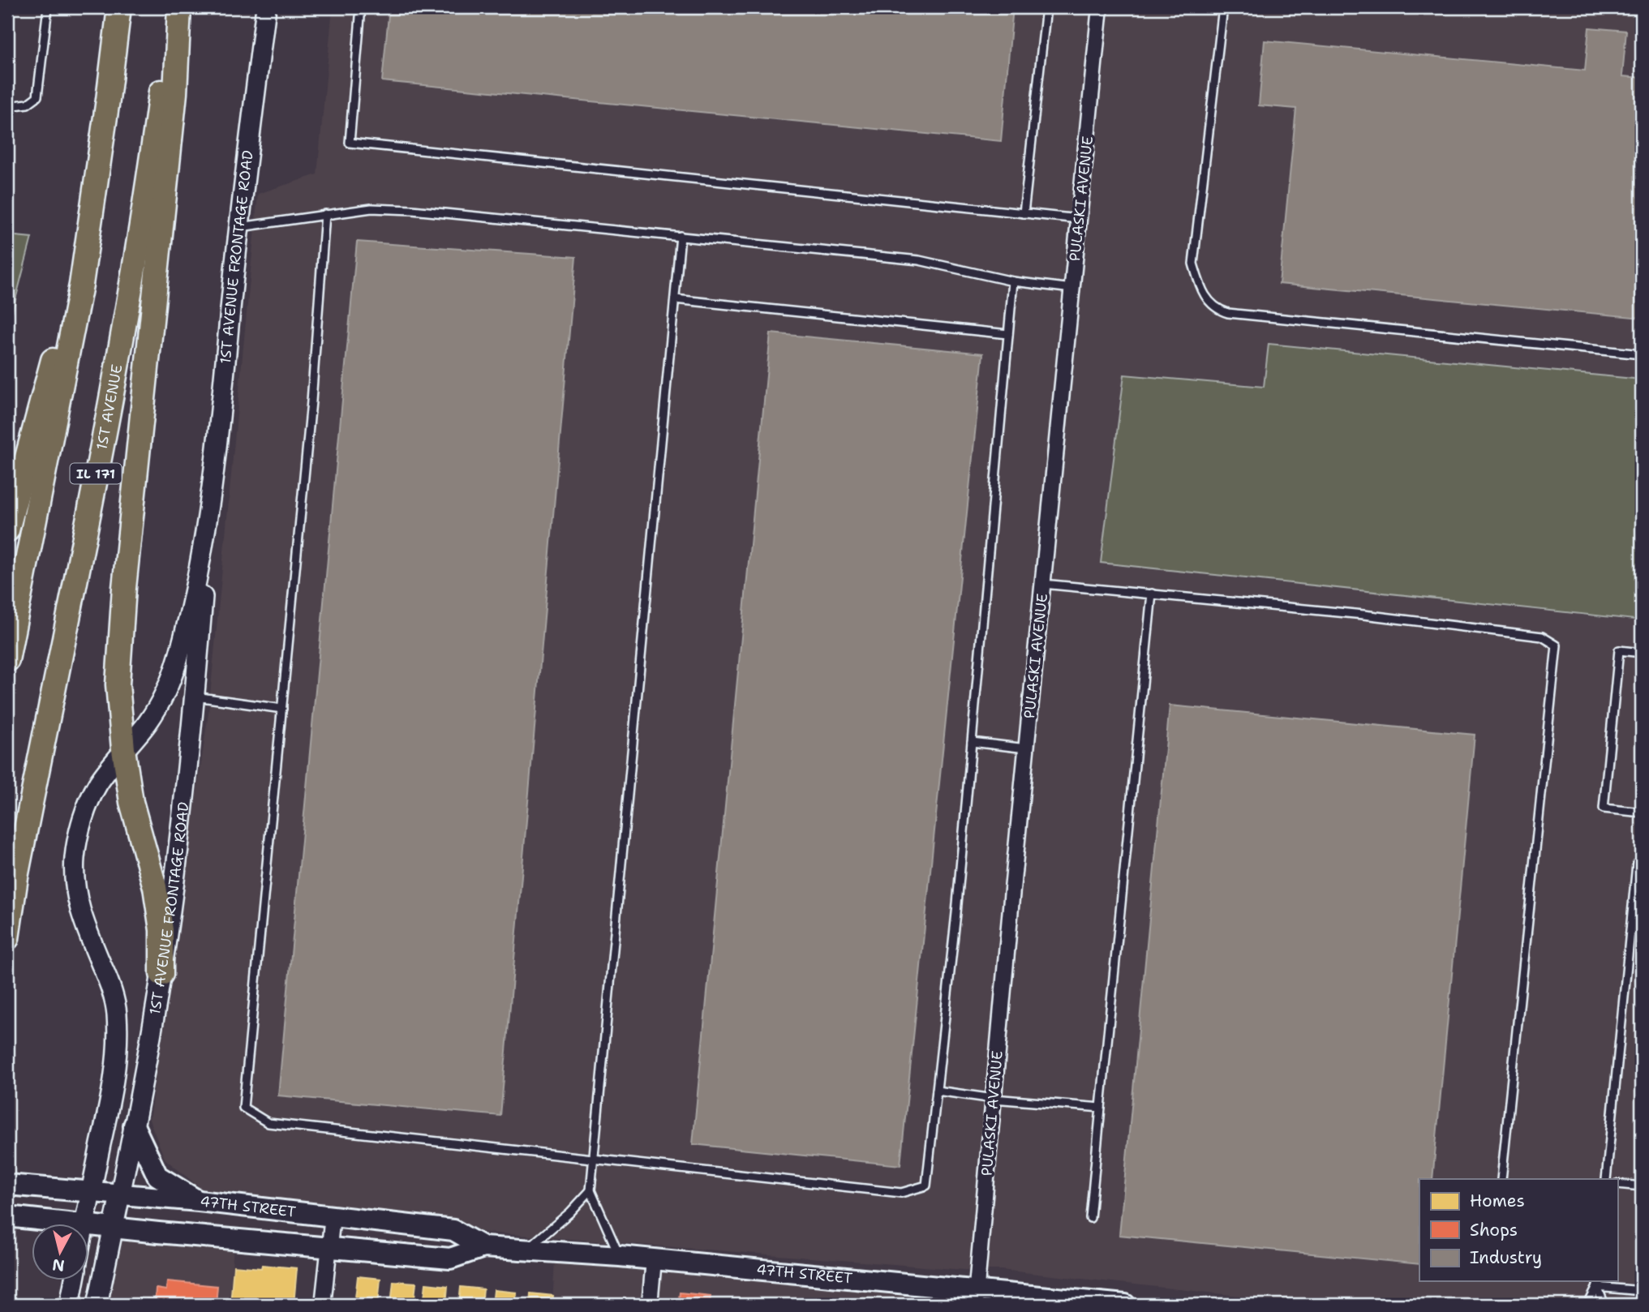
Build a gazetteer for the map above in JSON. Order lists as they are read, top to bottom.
{
  "streets": {
    "main road": ["1ST AVENUE", "IL 171", "47TH STREET"],
    "street": ["PULASKI AVENUE", "1ST AVENUE FRONTAGE ROAD"]
  },
  "crossings": [
    ["PULASKI AVENUE", "47TH STREET"],
    ["1ST AVENUE FRONTAGE ROAD", "47TH STREET"]
  ],
  "legend": ["Homes", "Shops", "Industry"],
  "north": "bottom"
}
